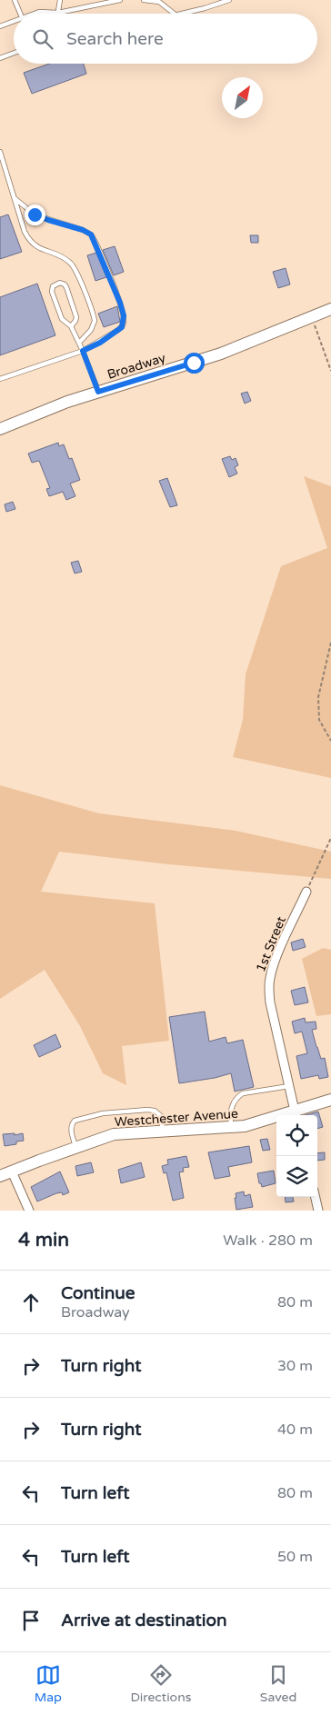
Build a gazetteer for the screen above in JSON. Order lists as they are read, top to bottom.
{
  "streets": {
    "street": ["Broadway", "1st Street", "Westchester Avenue"]
  },
  "crossings": [
    ["1st Street", "Westchester Avenue"]
  ],
  "north": "top right",
  "page": {
    "search": "Search here",
    "heading": ["4 min", "Walk · 280 m"],
    "list": [
      ["Continue", "Broadway", "80 m"],
      ["Turn right", "30 m"],
      ["Turn right", "40 m"],
      ["Turn left", "80 m"],
      ["Turn left", "50 m"],
      "Arrive at destination"
    ],
    "nav": ["Map", "Directions", "Saved"]
  }
}
